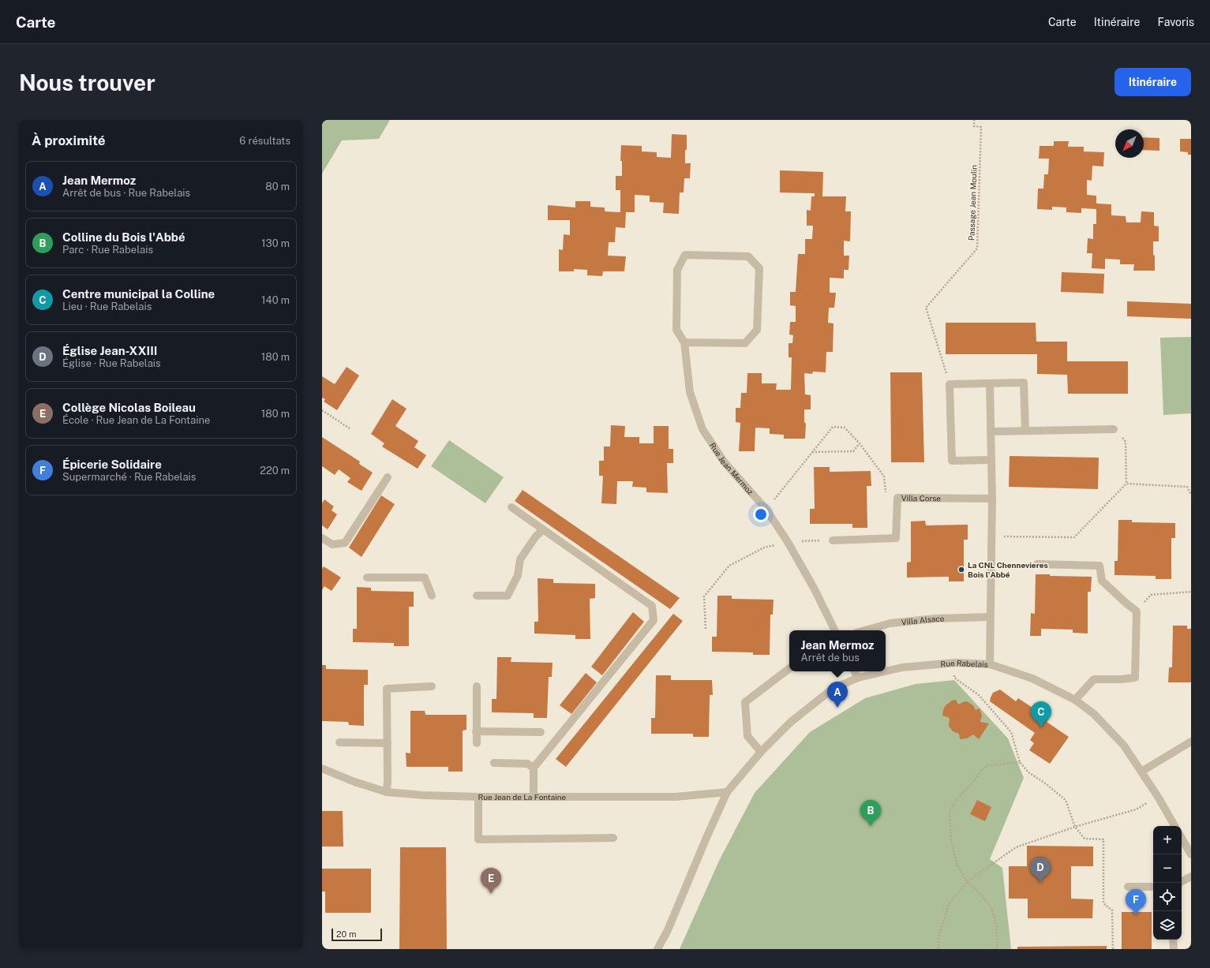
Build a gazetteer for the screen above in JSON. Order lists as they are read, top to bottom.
{
  "streets": {
    "street": [
      "Rue Jean Mermoz",
      "Villa Corse",
      "Villa Alsace",
      "Rue Rabelais",
      "Rue Jean de La Fontaine"
    ],
    "path": ["Passage Jean Moulin"]
  },
  "crossings": [
    ["Rue Rabelais", "Rue Jean de La Fontaine"]
  ],
  "places": ["La CNL Chennevieres Bois l'Abbé"],
  "scale_bar": "20 m",
  "north": "bottom left",
  "page": {
    "header": "Carte",
    "nav": ["Carte", "Itinéraire", "Favoris"],
    "buttons": "Itinéraire",
    "title": "Nous trouver",
    "heading": ["À proximité", "6 résultats"],
    "list": [
      {
        "mark": "A",
        "name": "Jean Mermoz",
        "note": "Arrêt de bus · Rue Rabelais",
        "value": "80 m"
      },
      {
        "mark": "B",
        "name": "Colline du Bois l'Abbé",
        "note": "Parc · Rue Rabelais",
        "value": "130 m"
      },
      {
        "mark": "C",
        "name": "Centre municipal la Colline",
        "note": "Lieu · Rue Rabelais",
        "value": "140 m"
      },
      {
        "mark": "D",
        "name": "Église Jean-XXIII",
        "note": "Église · Rue Rabelais",
        "value": "180 m"
      },
      {
        "mark": "E",
        "name": "Collège Nicolas Boileau",
        "note": "École · Rue Jean de La Fontaine",
        "value": "180 m"
      },
      {
        "mark": "F",
        "name": "Épicerie Solidaire",
        "note": "Supermarché · Rue Rabelais",
        "value": "220 m"
      }
    ],
    "popup": ["Jean Mermoz", "Arrêt de bus"],
    "pins": [
      "A",
      "C",
      "B",
      "D",
      "E",
      "F"
    ],
    "map_buttons": ["+", "−"],
    "scale": "20 m"
  }
}
